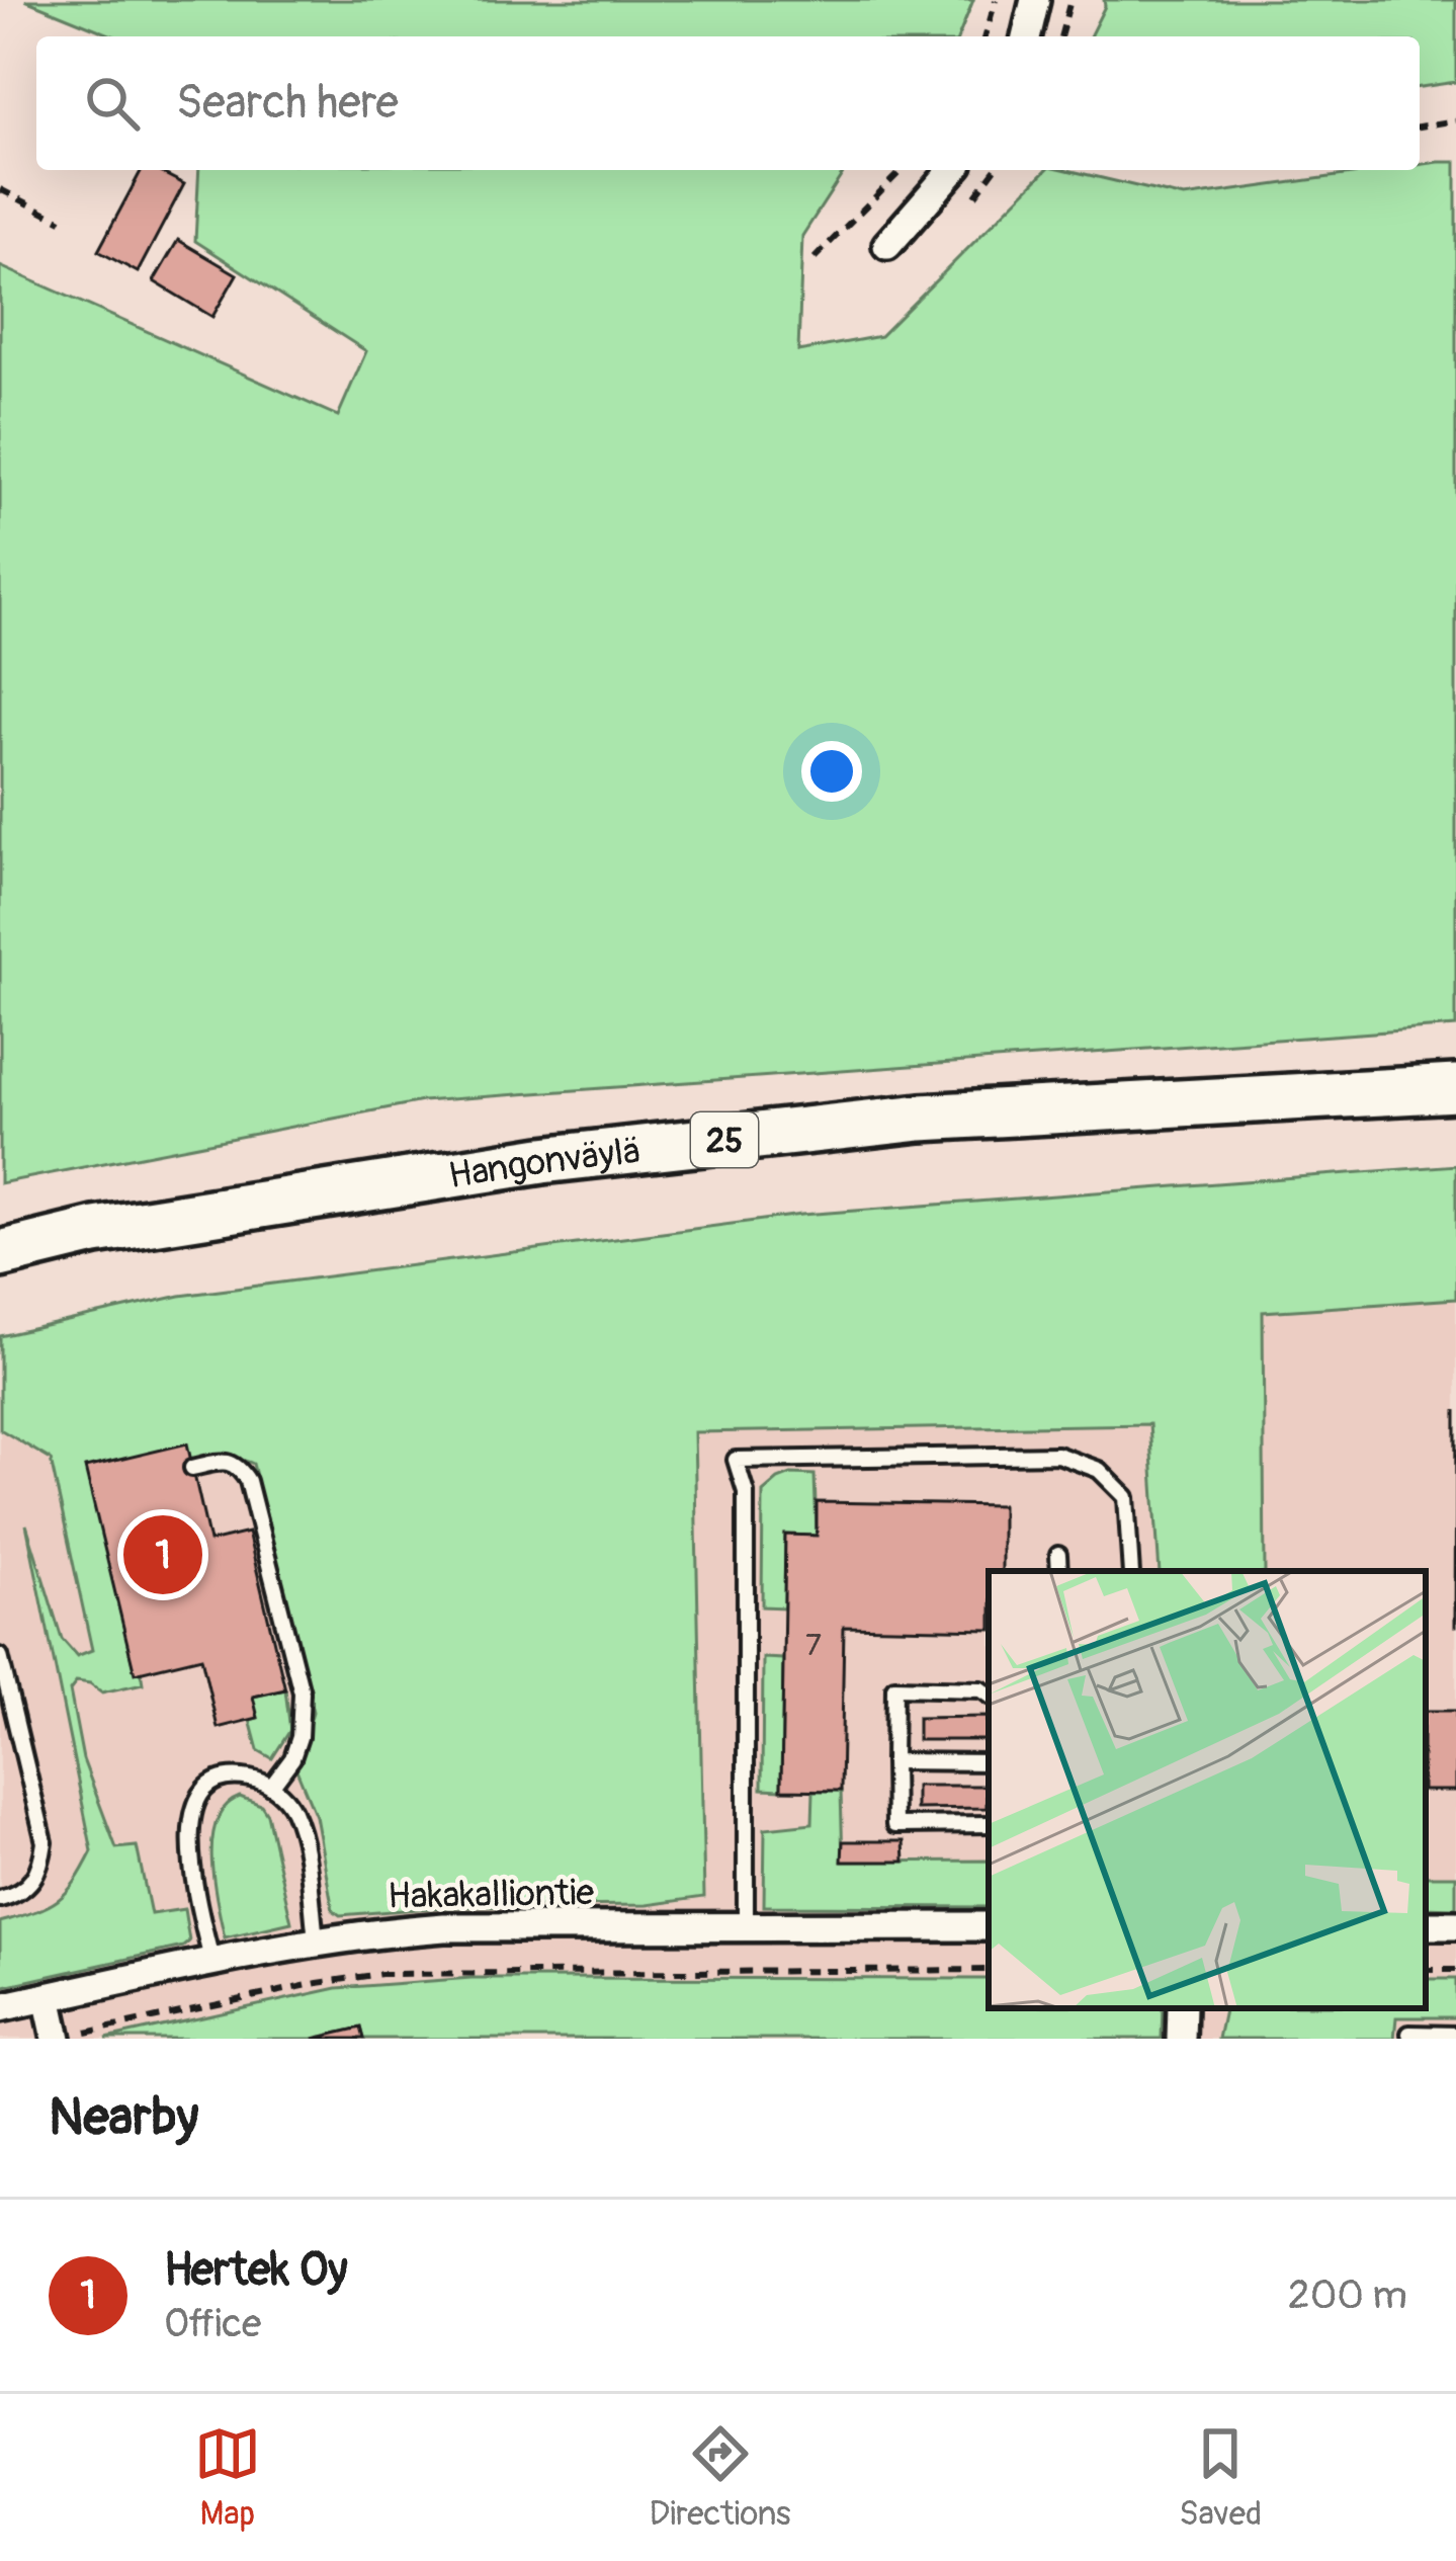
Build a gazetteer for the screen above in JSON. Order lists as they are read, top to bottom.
{
  "streets": {
    "highway": ["25", "Hangonväylä"],
    "street": ["Hakakalliontie"]
  },
  "house_numbers": ["7"],
  "page": {
    "search": "Search here",
    "pins": "1",
    "heading": "Nearby",
    "list": [
      {
        "mark": "1",
        "name": "Hertek Oy",
        "note": "Office",
        "value": "200 m"
      }
    ],
    "nav": ["Map", "Directions", "Saved"]
  }
}
